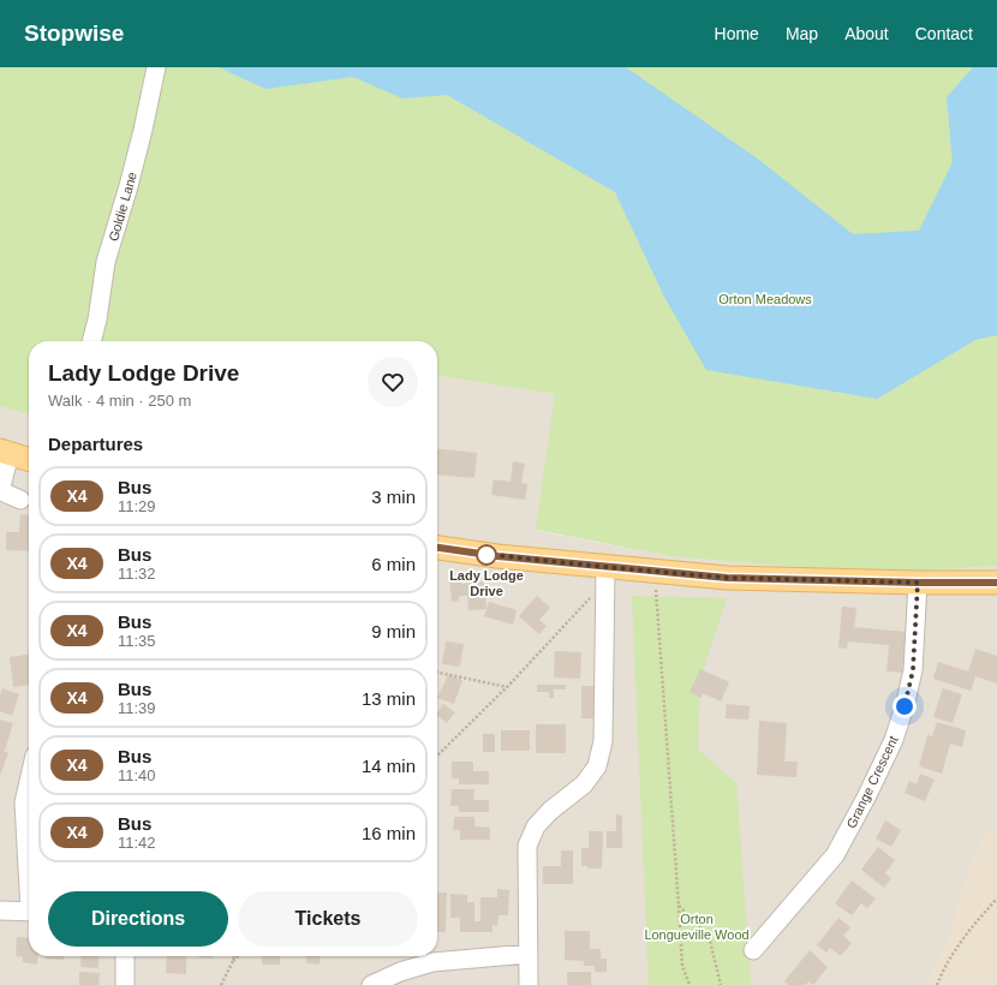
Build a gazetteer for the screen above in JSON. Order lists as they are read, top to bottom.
{
  "streets": {
    "street": ["Goldie Lane", "Grange Crescent"]
  },
  "parks": ["Orton Meadows", "Orton Longueville Wood"],
  "places": ["Lady Lodge Drive"],
  "lines": ["bus line X4"],
  "page": {
    "header": "Stopwise",
    "nav": [
      "Home",
      "Map",
      "About",
      "Contact"
    ],
    "heading": [
      ["Lady Lodge Drive", "Walk · 4 min · 250 m"],
      "Departures"
    ],
    "list": [
      {
        "mark": "X4",
        "name": "Bus",
        "note": "11:29",
        "value": "3 min"
      },
      {
        "mark": "X4",
        "name": "Bus",
        "note": "11:32",
        "value": "6 min"
      },
      {
        "mark": "X4",
        "name": "Bus",
        "note": "11:35",
        "value": "9 min"
      },
      {
        "mark": "X4",
        "name": "Bus",
        "note": "11:39",
        "value": "13 min"
      },
      {
        "mark": "X4",
        "name": "Bus",
        "note": "11:40",
        "value": "14 min"
      },
      {
        "mark": "X4",
        "name": "Bus",
        "note": "11:42",
        "value": "16 min"
      }
    ],
    "buttons": ["Directions", "Tickets"]
  }
}
